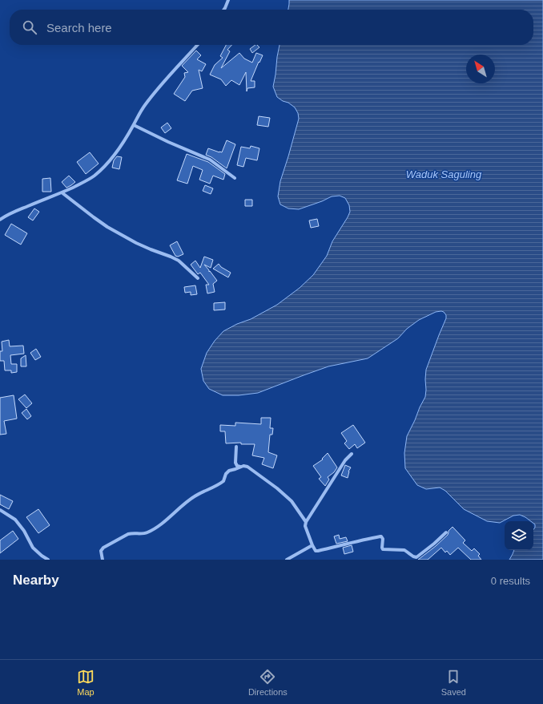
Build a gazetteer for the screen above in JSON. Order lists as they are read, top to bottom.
{
  "water": ["Waduk Saguling"],
  "north": "top left",
  "page": {
    "search": "Search here",
    "heading": ["Nearby", "0 results"],
    "nav": ["Map", "Directions", "Saved"]
  }
}
